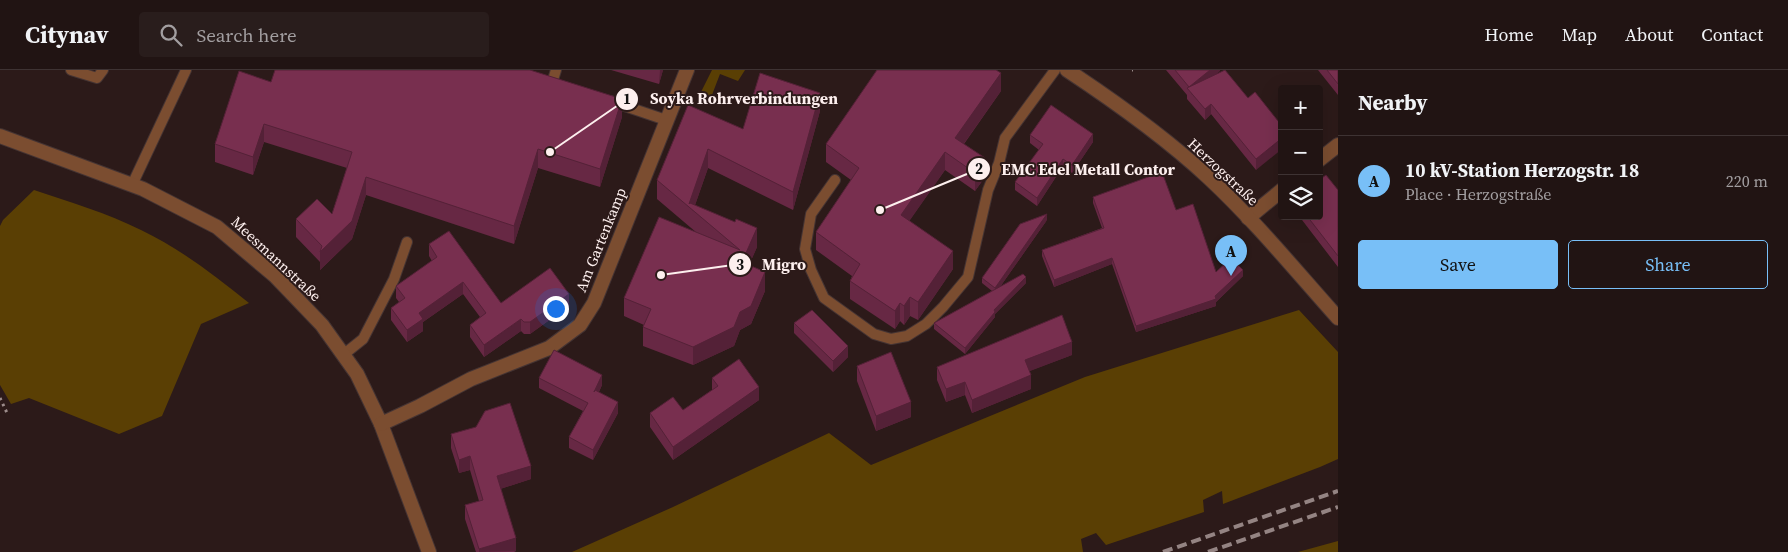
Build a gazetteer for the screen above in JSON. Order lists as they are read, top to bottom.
{
  "streets": {
    "street": ["Herzogstraße", "Am Gartenkamp", "Meesmannstraße"]
  },
  "crossings": [
    ["Am Gartenkamp", "Meesmannstraße"]
  ],
  "places": ["Soyka Rohrverbindungen", "EMC Edel Metall Contor", "Migro"],
  "page": {
    "header": "Citynav",
    "search": "Search here",
    "nav": [
      "Home",
      "Map",
      "About",
      "Contact"
    ],
    "heading": "Nearby",
    "map_buttons": ["+", "−"],
    "list": [
      {
        "mark": "A",
        "name": "10 kV-Station Herzogstr. 18",
        "note": "Place · Herzogstraße",
        "value": "220 m"
      }
    ],
    "buttons": ["Save", "Share"],
    "pins": "A"
  }
}
